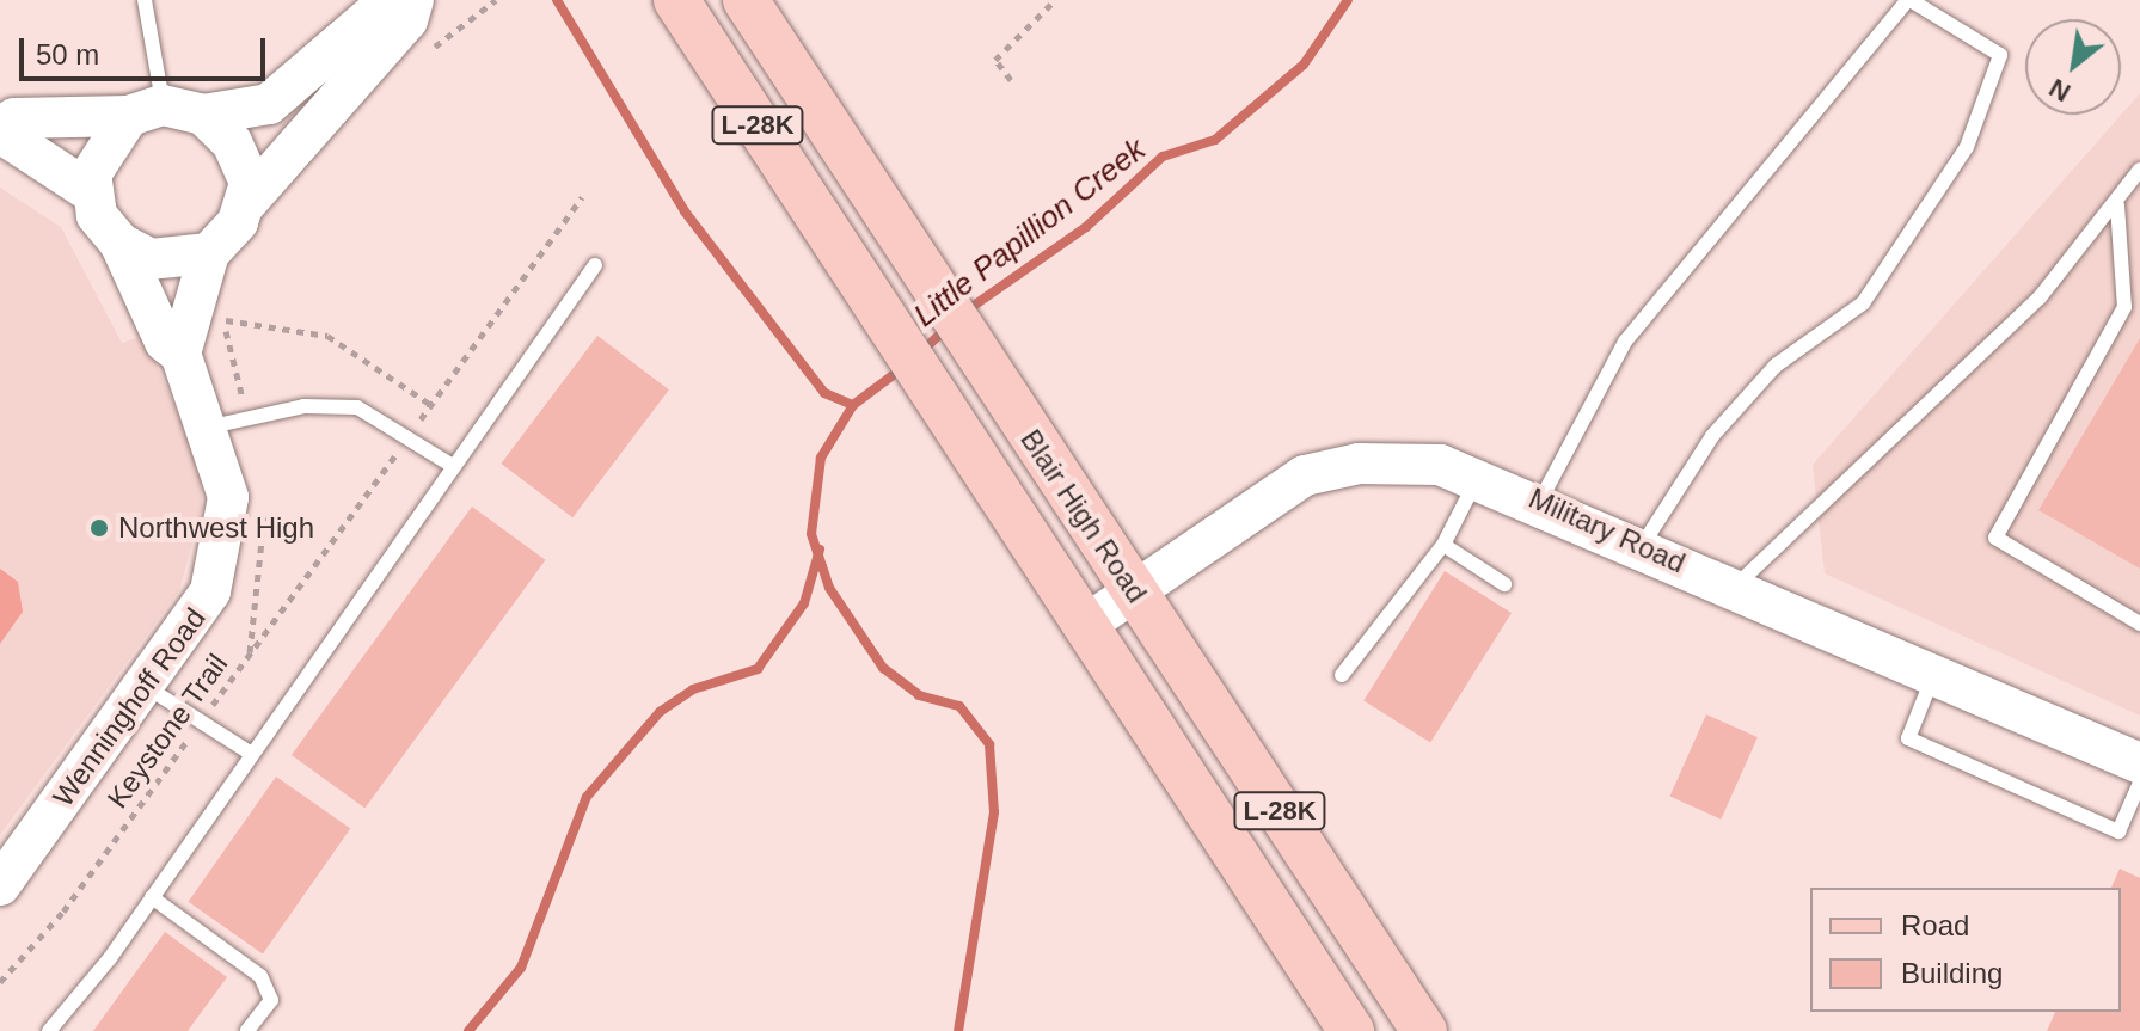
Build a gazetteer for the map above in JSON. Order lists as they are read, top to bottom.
{
  "streets": {
    "main road": [
      "L-28K",
      "Blair High Road",
      "Military Road",
      "Wenninghoff Road"
    ],
    "path": ["Keystone Trail"]
  },
  "crossings": [
    ["Blair High Road", "Military Road"]
  ],
  "water": ["Little Papillion Creek"],
  "places": ["Northwest High"],
  "legend": ["Road", "Building"],
  "scale_bar": "50 m",
  "north": "bottom left"
}
